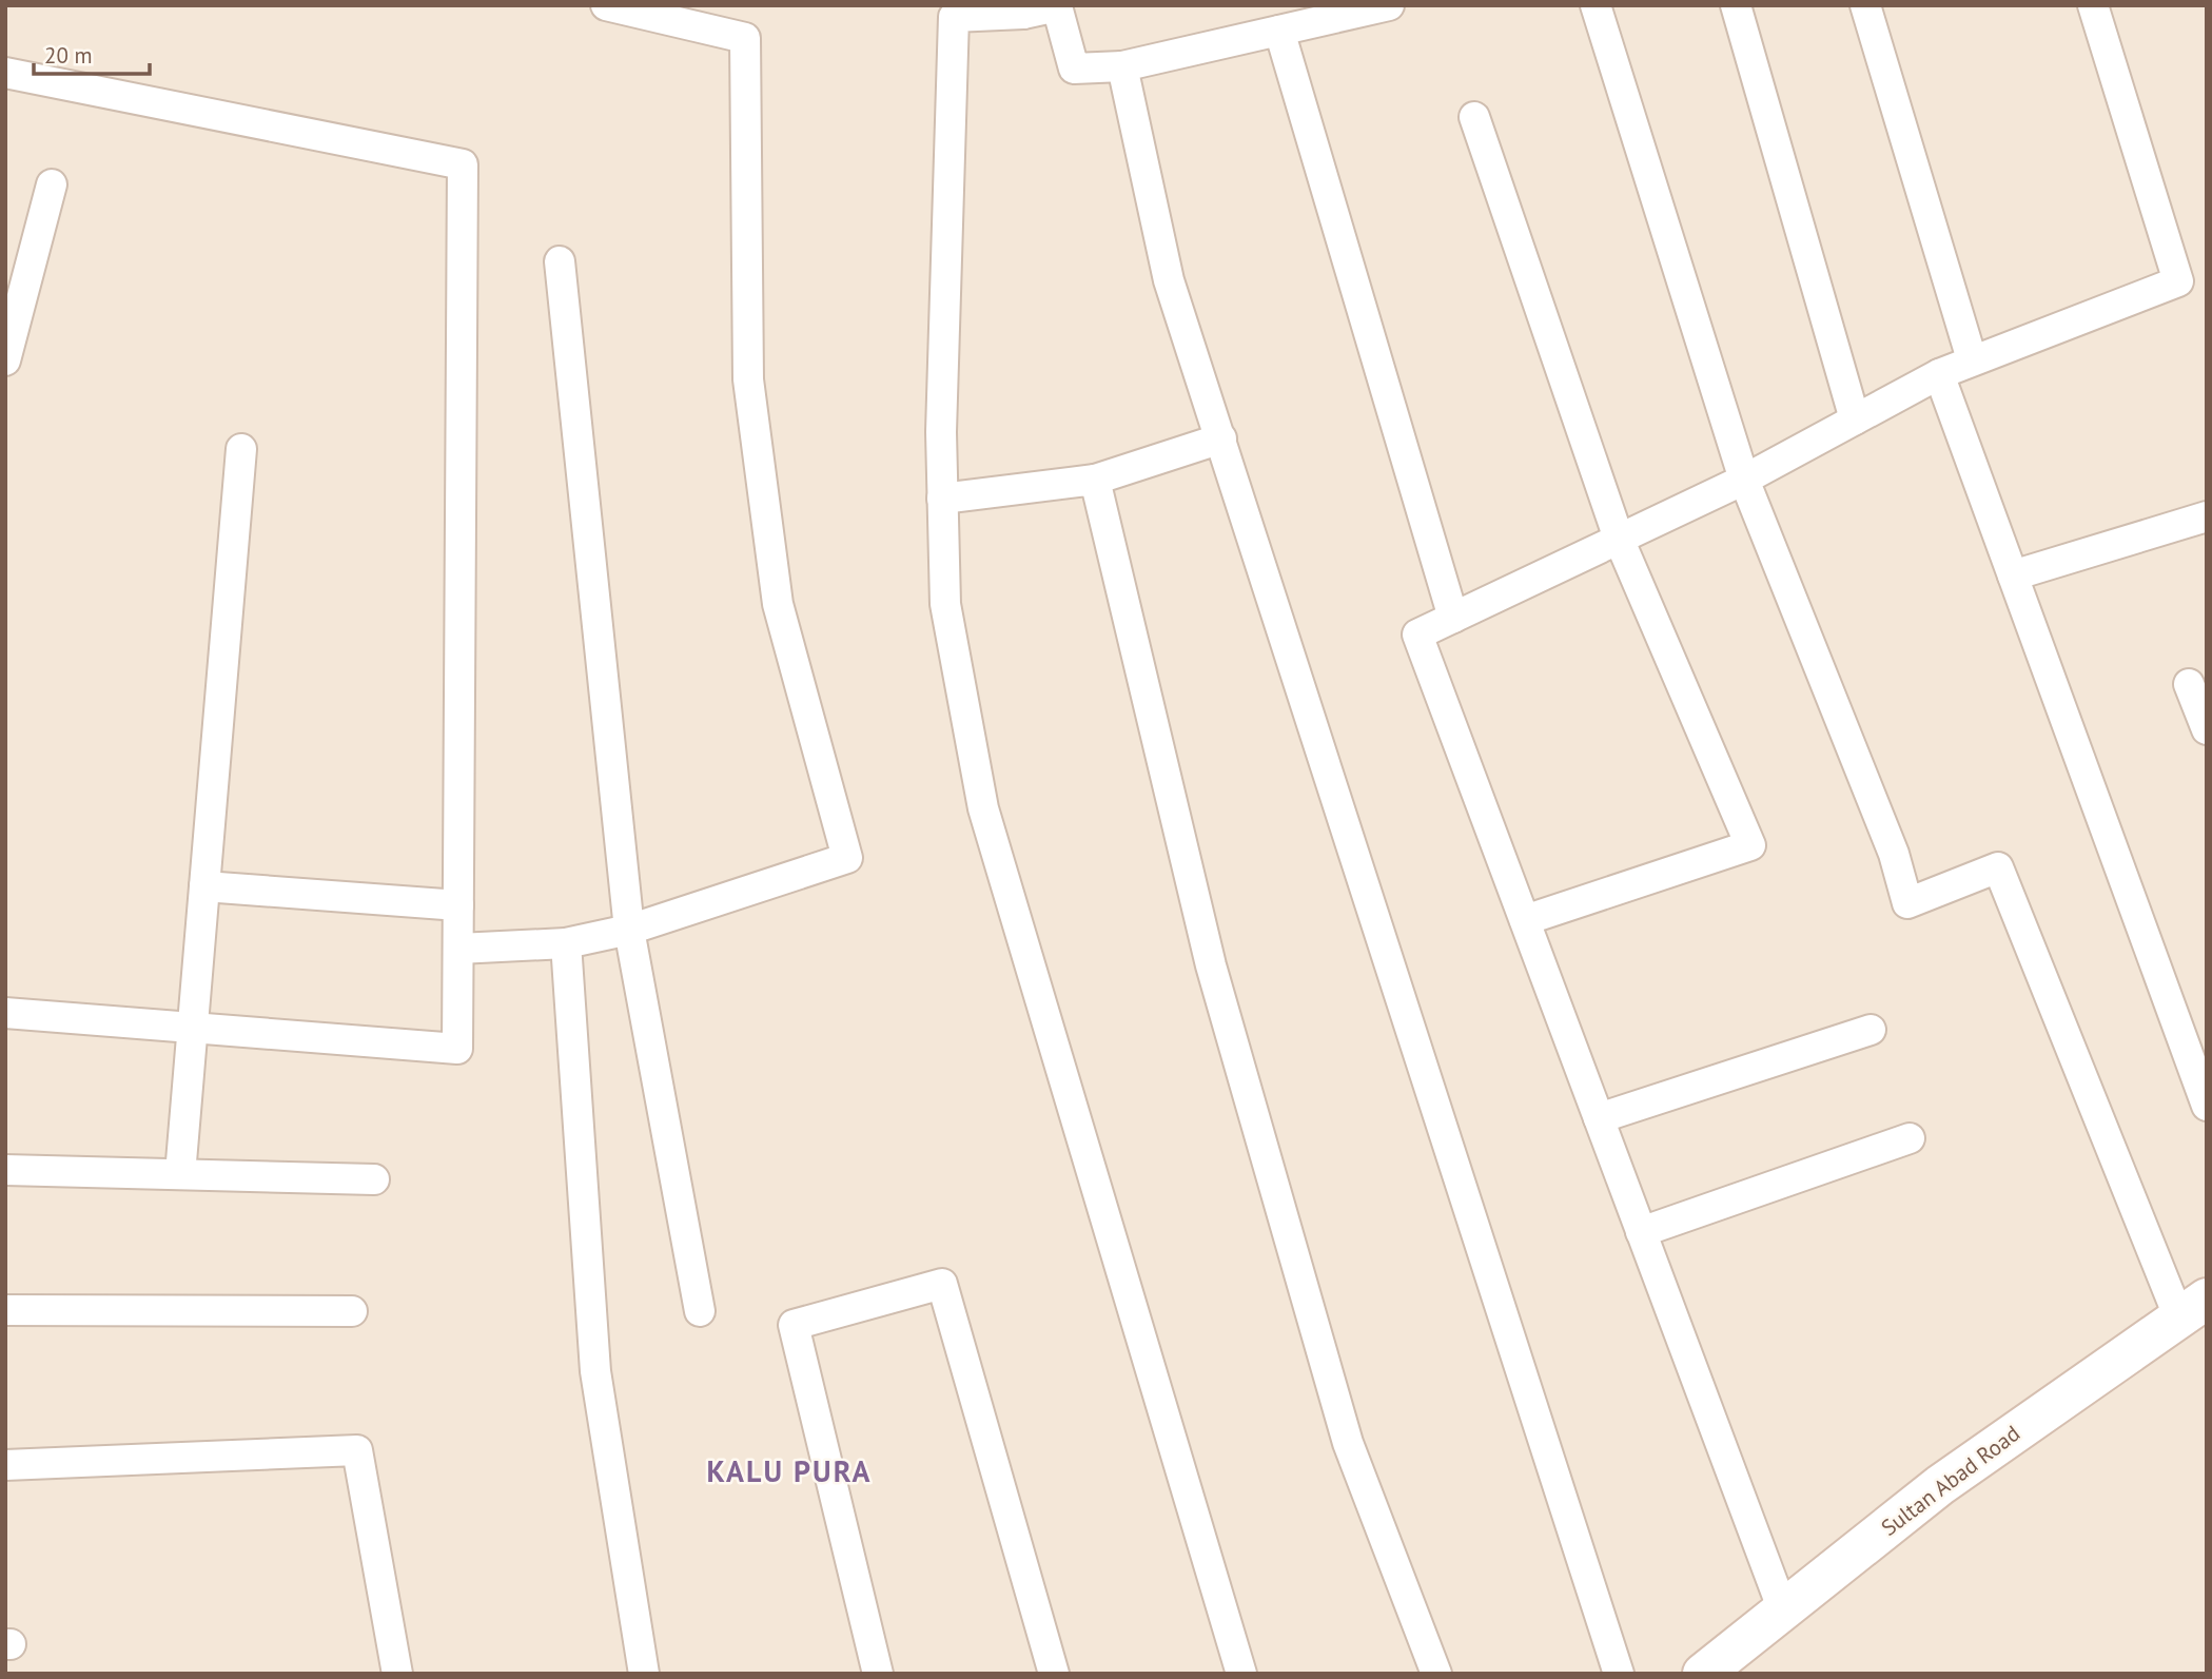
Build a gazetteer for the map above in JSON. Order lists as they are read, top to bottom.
{
  "streets": {
    "street": ["Sultan Abad Road"]
  },
  "districts": ["KALU PURA"],
  "scale_bar": "20 m"
}
